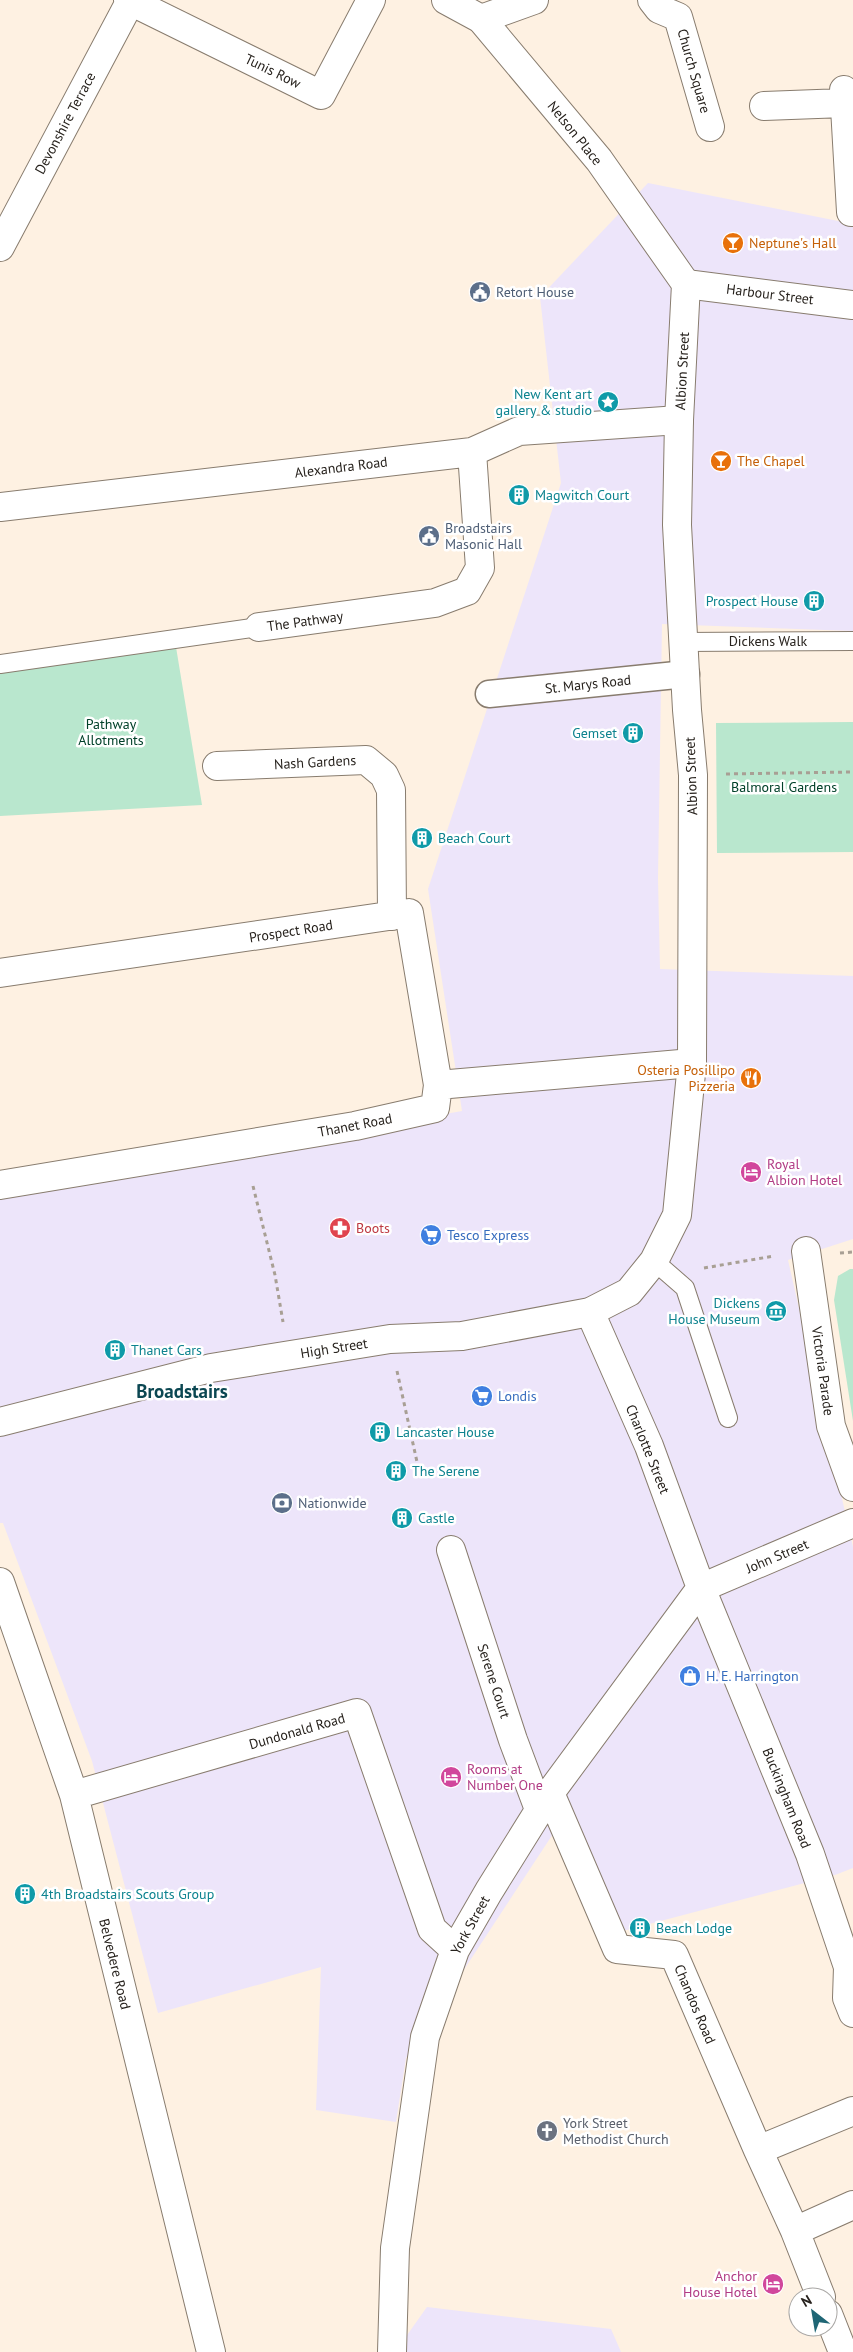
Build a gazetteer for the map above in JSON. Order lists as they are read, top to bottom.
{
  "streets": {
    "street": [
      "Tunis Row",
      "Church Square",
      "Devonshire Terrace",
      "Nelson Place",
      "Harbour Street",
      "Albion Street",
      "Alexandra Road",
      "The Pathway",
      "St. Marys Road",
      "Nash Gardens",
      "Prospect Road",
      "Thanet Road",
      "High Street",
      "Victoria Parade",
      "Charlotte Street",
      "John Street",
      "Serene Court",
      "Dundonald Road",
      "Buckingham Road",
      "York Street",
      "Belvedere Road",
      "Chandos Road"
    ],
    "lane": ["Dickens Walk"]
  },
  "crossings": [
    ["Tunis Row", "Devonshire Terrace"],
    ["Nelson Place", "Harbour Street"],
    ["Nelson Place", "Albion Street"],
    ["Harbour Street", "Albion Street"],
    ["Albion Street", "Alexandra Road"],
    ["Albion Street", "Dickens Walk"],
    ["Albion Street", "St. Marys Road"],
    ["Albion Street", "High Street"],
    ["Alexandra Road", "The Pathway"],
    ["Nash Gardens", "Prospect Road"],
    ["Prospect Road", "Thanet Road"],
    ["High Street", "Charlotte Street"],
    ["Charlotte Street", "John Street"],
    ["Charlotte Street", "Buckingham Road"],
    ["Charlotte Street", "York Street"],
    ["John Street", "Buckingham Road"],
    ["John Street", "York Street"],
    ["Serene Court", "York Street"],
    ["Serene Court", "Chandos Road"],
    ["Dundonald Road", "York Street"],
    ["Dundonald Road", "Belvedere Road"],
    ["Buckingham Road", "York Street"],
    ["York Street", "Chandos Road"]
  ],
  "districts": ["Broadstairs"],
  "parks": ["Pathway Allotments", "Balmoral Gardens"],
  "places": {
    "bar": ["Neptune's Hall", "The Chapel"],
    "public building": ["Retort House", "Broadstairs Masonic Hall"],
    "place": ["New Kent art gallery & studio"],
    "building": [
      "Magwitch Court",
      "Prospect House",
      "Gemset",
      "Beach Court",
      "Thanet Cars",
      "Lancaster House",
      "The Serene",
      "Castle",
      "4th Broadstairs Scouts Group",
      "Beach Lodge"
    ],
    "restaurant": ["Osteria Posillipo Pizzeria"],
    "hotel": ["Royal Albion Hotel", "Rooms at Number One", "Anchor House Hotel"],
    "pharmacy": ["Boots"],
    "supermarket": ["Tesco Express", "Londis"],
    "museum": ["Dickens House Museum"],
    "bank": ["Nationwide"],
    "shop": ["H. E. Harrington"],
    "church": ["York Street Methodist Church"]
  },
  "north": "top left"
}
